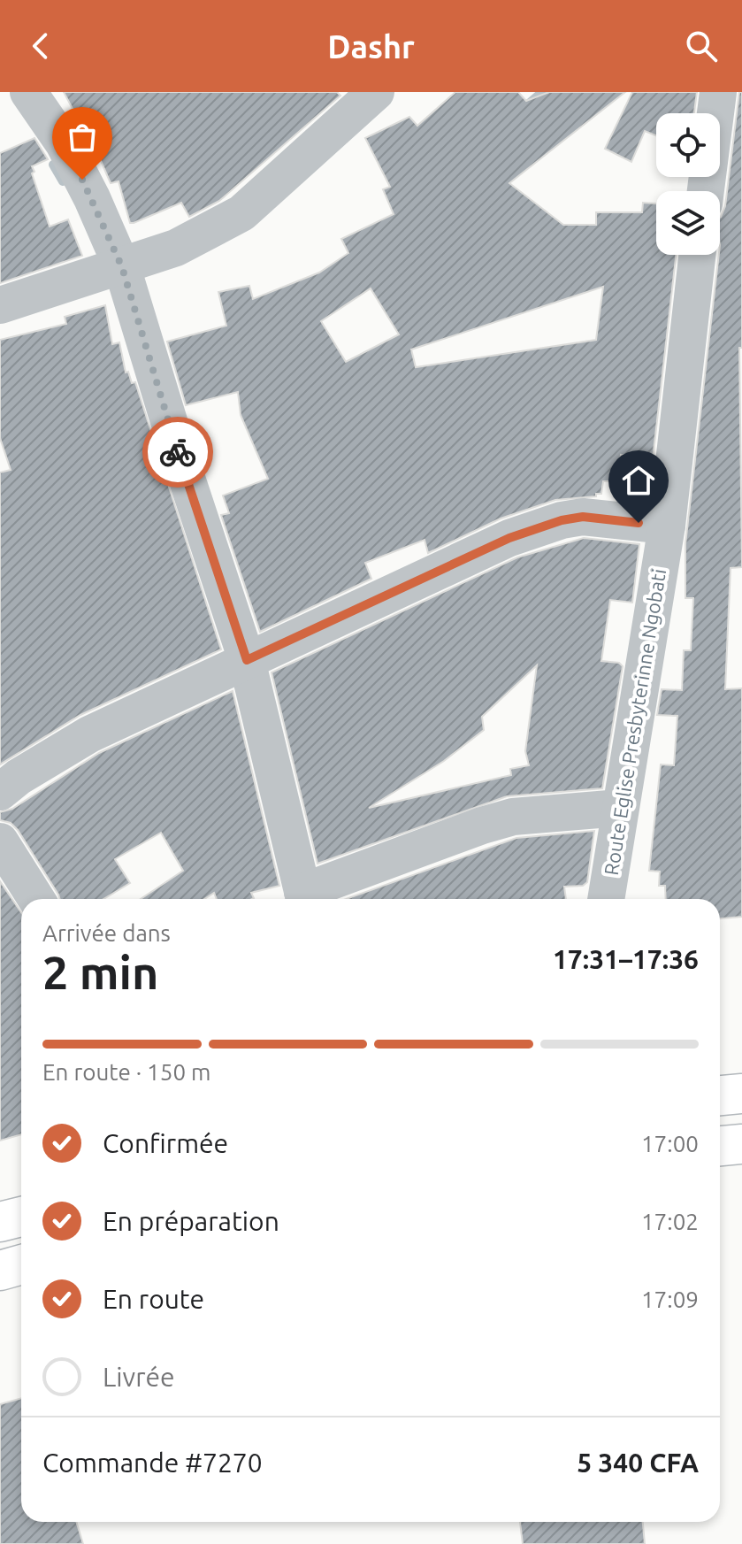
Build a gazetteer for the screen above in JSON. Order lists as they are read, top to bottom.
{
  "streets": {
    "street": ["Route Eglise Presbyterinne Ngobati"]
  },
  "page": {
    "header": "Dashr",
    "heading": ["2 min", "Arrivée dans", "17:31–17:36"],
    "panel": ["Commande #7270", "5 340 CFA"],
    "bar": "En route · 150 m",
    "list": [
      ["Confirmée", "17:00"],
      ["En préparation", "17:02"],
      ["En route", "17:09"],
      "Livrée"
    ]
  }
}
